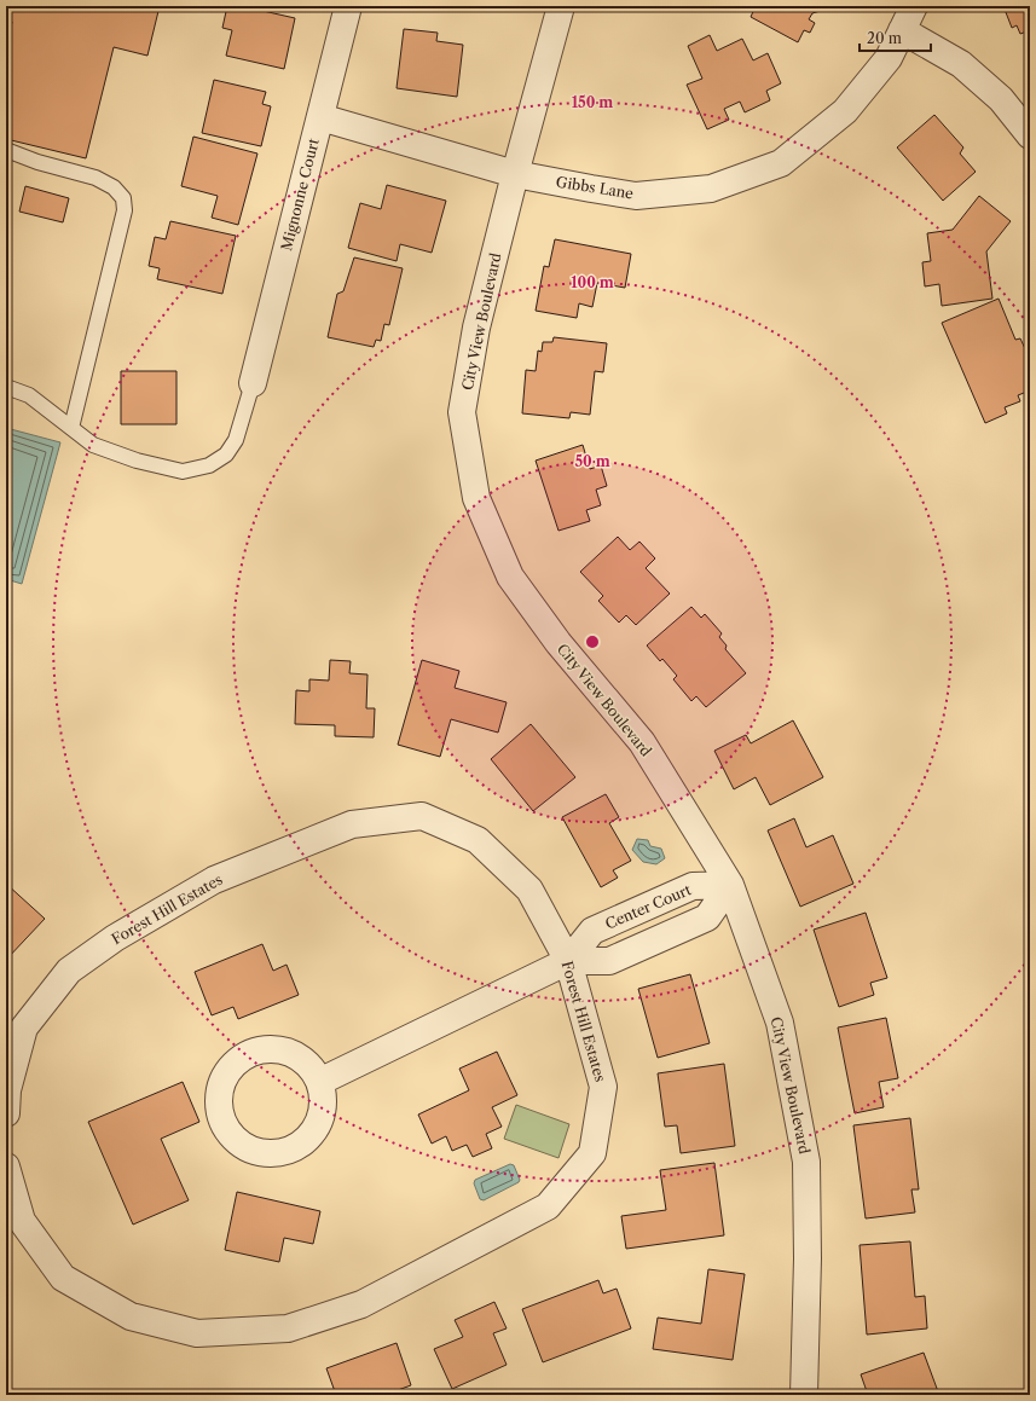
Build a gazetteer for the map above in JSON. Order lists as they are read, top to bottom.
{
  "streets": {
    "street": [
      "Gibbs Lane",
      "Mignonne Court",
      "City View Boulevard",
      "Forest Hill Estates"
    ]
  },
  "crossings": [
    ["Gibbs Lane", "Mignonne Court"],
    ["Gibbs Lane", "City View Boulevard"]
  ],
  "scale_bar": "20 m",
  "rings": ["150 m", "100 m", "50 m"]
}
